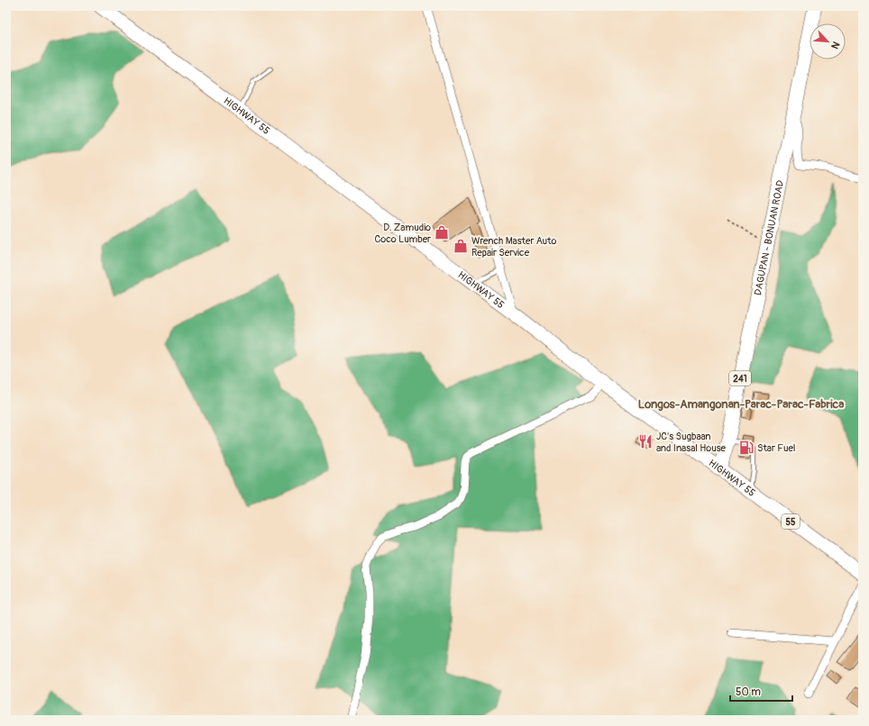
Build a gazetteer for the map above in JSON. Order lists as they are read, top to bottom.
{
  "streets": {
    "main road": [
      "HIGHWAY 55",
      "DAGUPAN - BONUAN ROAD",
      "241",
      "55"
    ]
  },
  "crossings": [
    ["HIGHWAY 55", "DAGUPAN - BONUAN ROAD"]
  ],
  "districts": ["Longos-Amangonan-Parac‑Parac-Fabrica"],
  "places": {
    "shop": ["D. Zamudio Coco Lumber", "Wrench Master Auto Repair Service"],
    "restaurant": ["JC's Sugbaan and Inasal House"],
    "fuel station": ["Star Fuel"]
  },
  "scale_bar": "50 m",
  "north": "bottom right"
}
